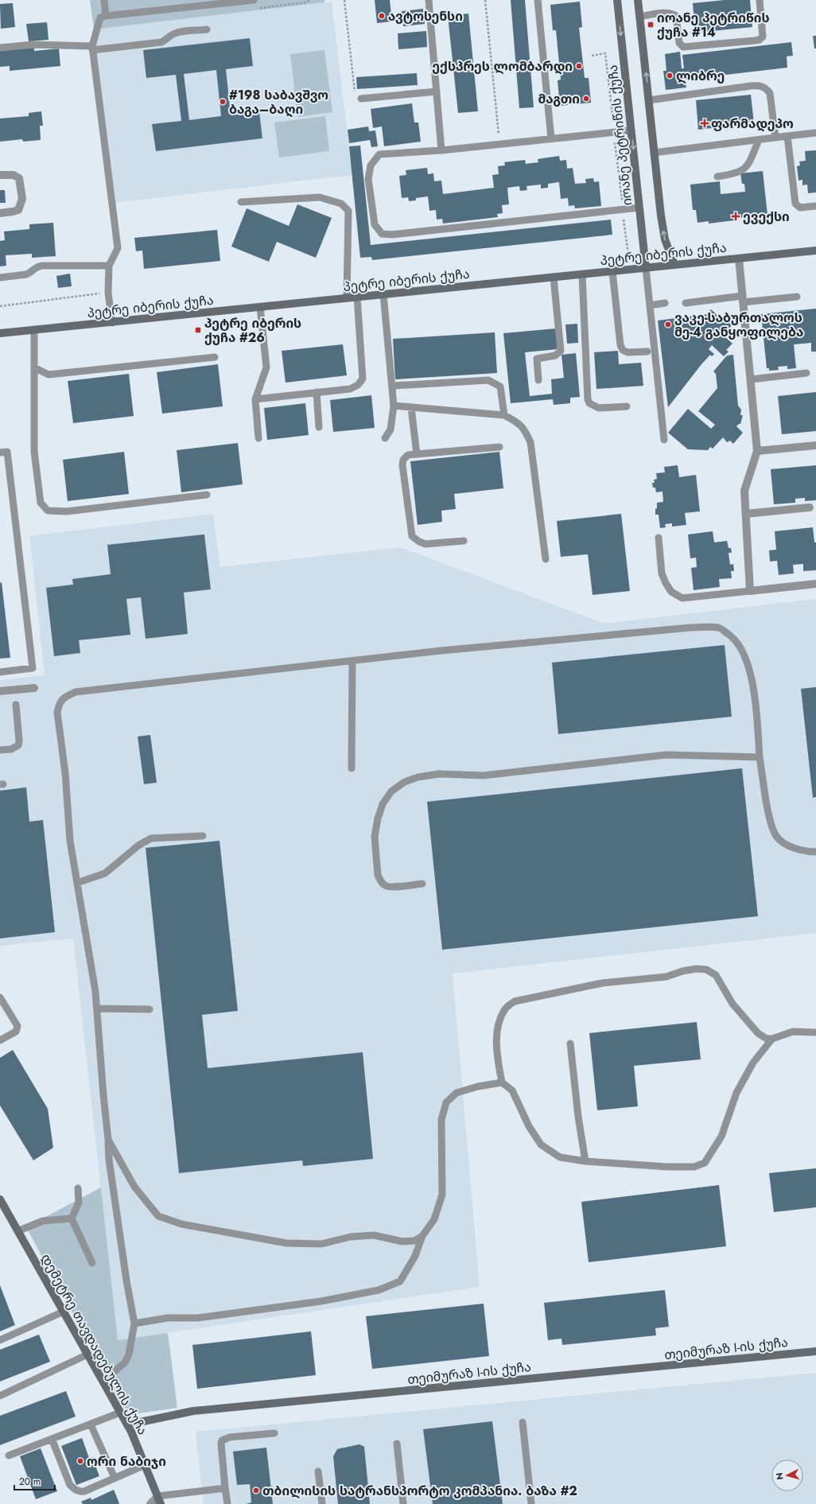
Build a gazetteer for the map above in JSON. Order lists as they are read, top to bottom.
{
  "streets": {
    "street": [
      "იოანე პეტრიწის ქუჩა",
      "პეტრე იბერის ქუჩა",
      "დემეტრე თავდადებულის ქუჩა",
      "თეიმურაზ I-ის ქუჩა"
    ]
  },
  "crossings": [
    ["იოანე პეტრიწის ქუჩა", "პეტრე იბერის ქუჩა"],
    ["დემეტრე თავდადებულის ქუჩა", "თეიმურაზ I-ის ქუჩა"]
  ],
  "places": {
    "other": [
      "ავტოსენსი",
      "ექსპრეს ლომბარდი",
      "ლიბრე",
      "მაგთი",
      "#198 საბავშვო ბაგა–ბაღი",
      "ვაკე-საბურთალოს მე-4 განყოფილება",
      "ორი ნაბიჯი",
      "თბილისის სატრანსპორტო კომპანია. ბაზა #2"
    ],
    "transit": ["იოანე პეტრიწის ქუჩა #14", "პეტრე იბერის ქუჩა #26"],
    "health": ["ფარმადეპო", "ევექსი"]
  },
  "scale_bar": "20 m",
  "north": "left"
}
